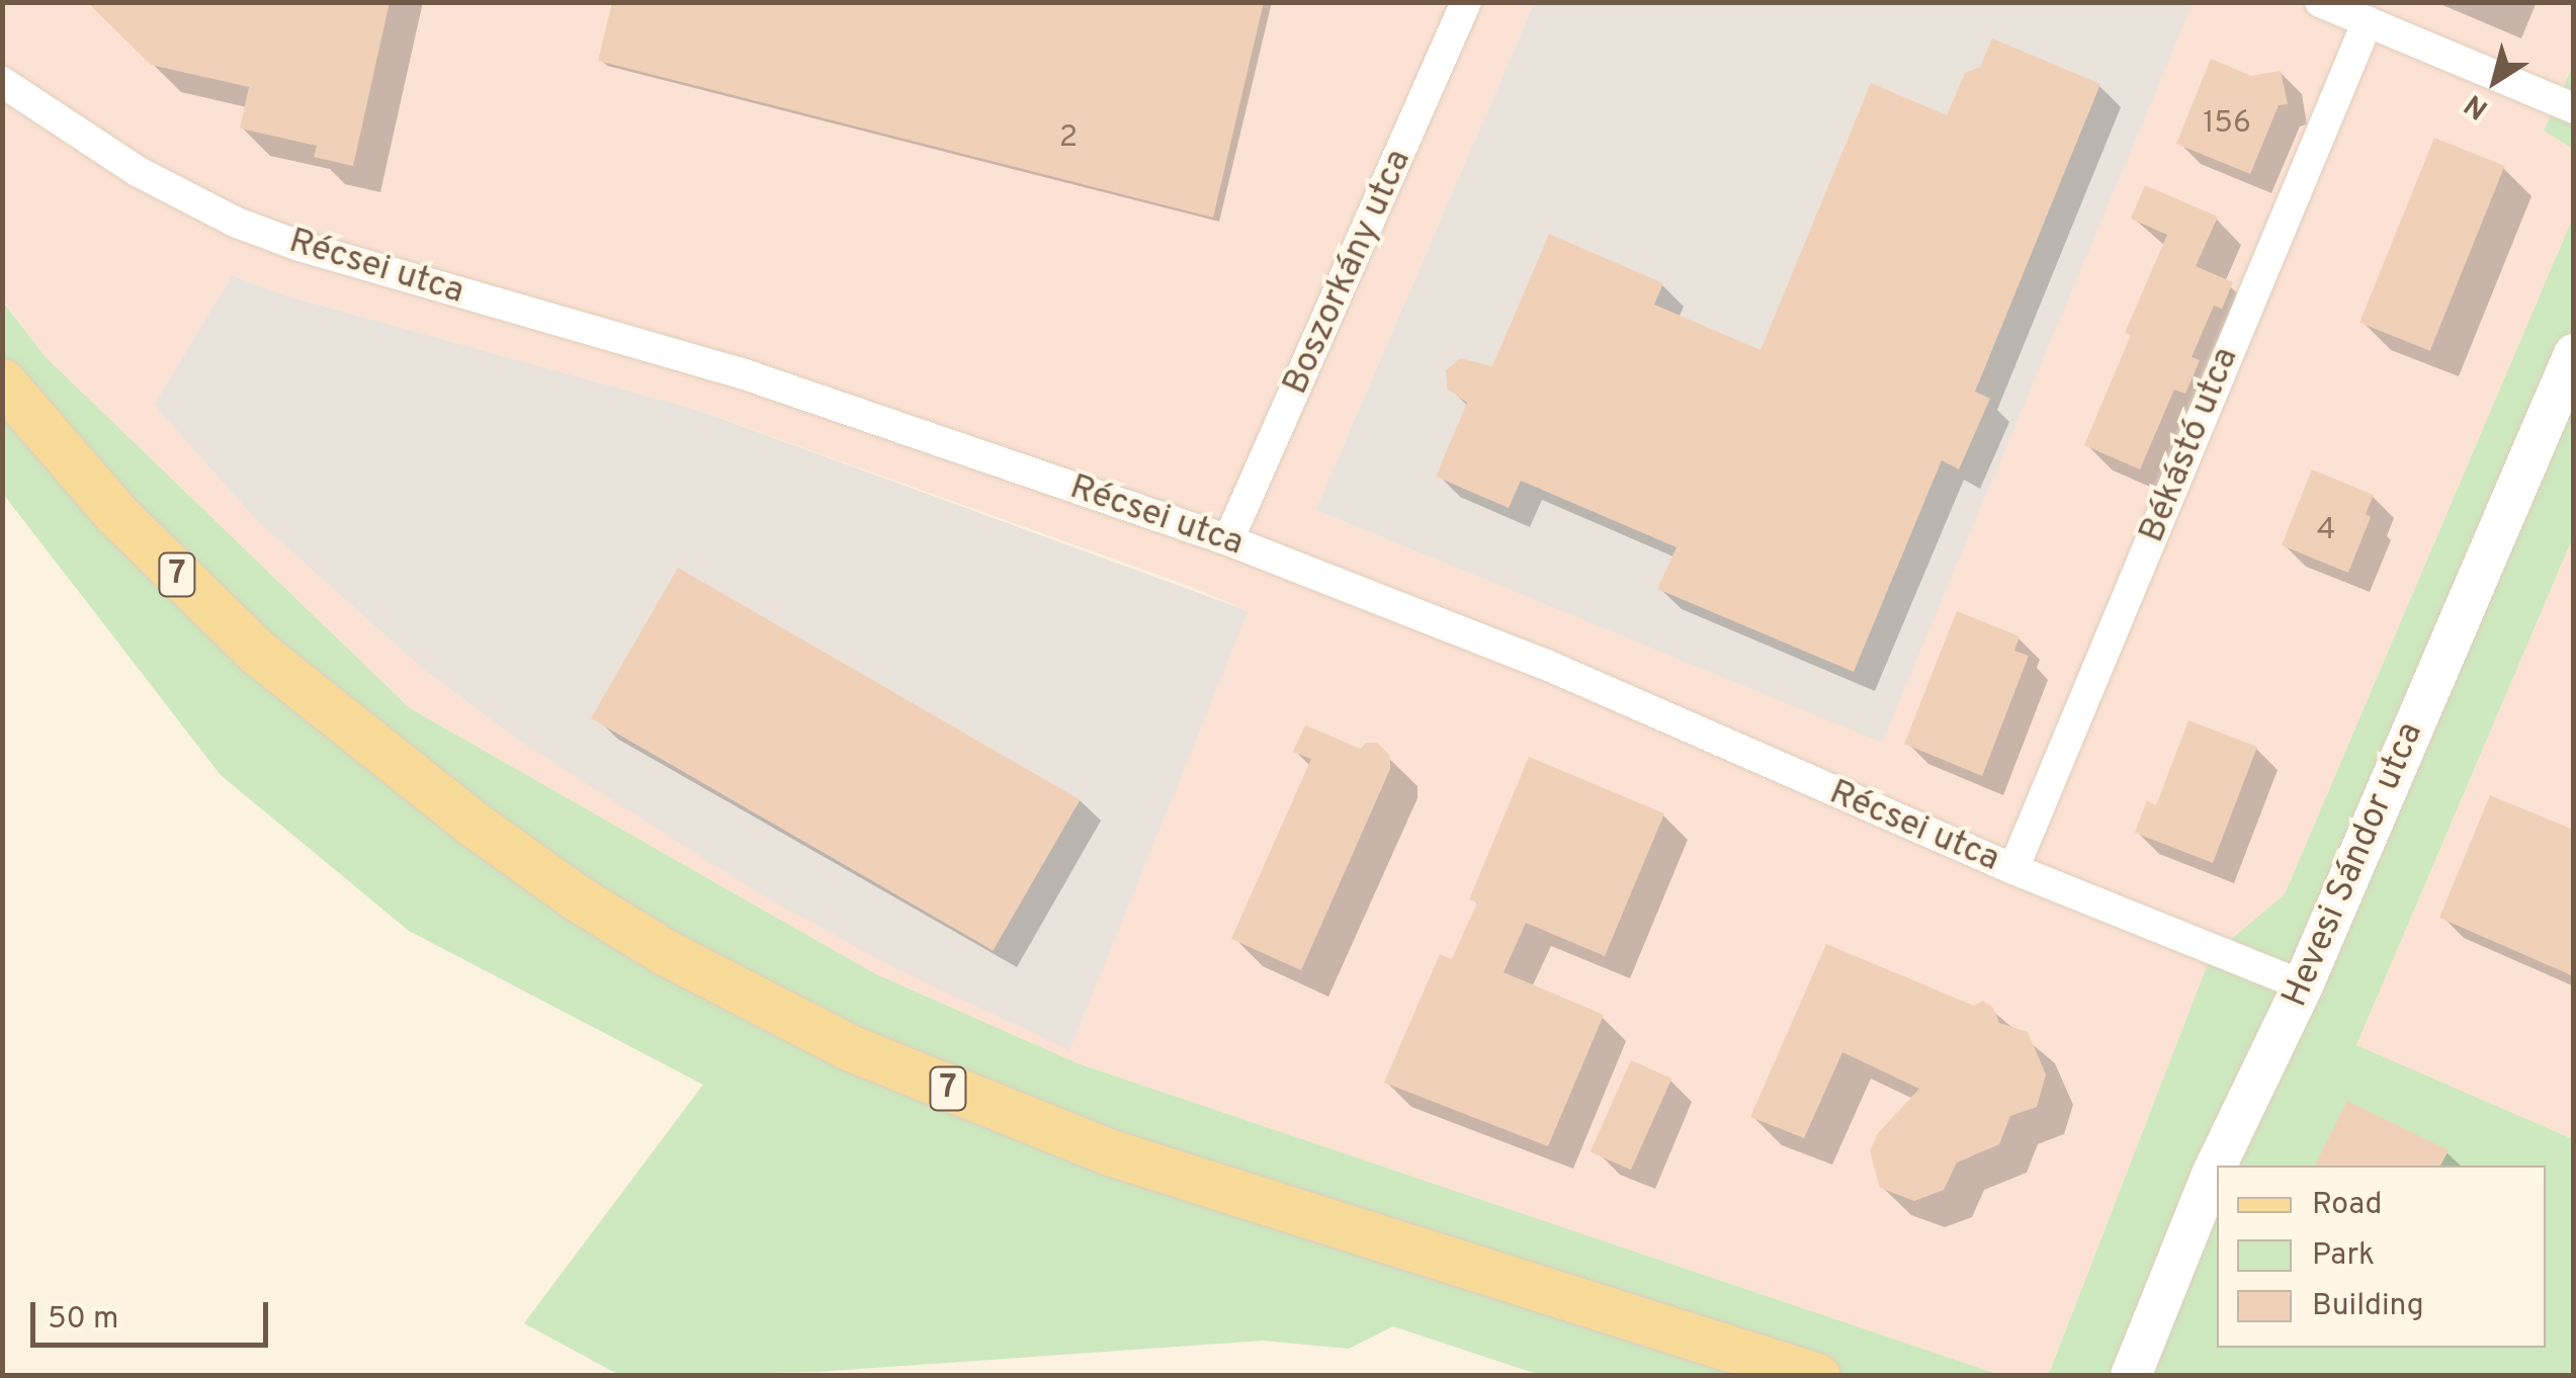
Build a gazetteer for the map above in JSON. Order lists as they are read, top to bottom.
{
  "streets": {
    "main road": ["7", "Hevesi Sándor utca"],
    "street": ["Récsei utca", "Boszorkány utca", "Békástó utca"]
  },
  "crossings": [
    ["Récsei utca", "Boszorkány utca"],
    ["Récsei utca", "Békástó utca"],
    ["Récsei utca", "Hevesi Sándor utca"]
  ],
  "house_numbers": ["156", "2", "4"],
  "legend": ["Road", "Park", "Building"],
  "scale_bar": "50 m",
  "north": "bottom left"
}
